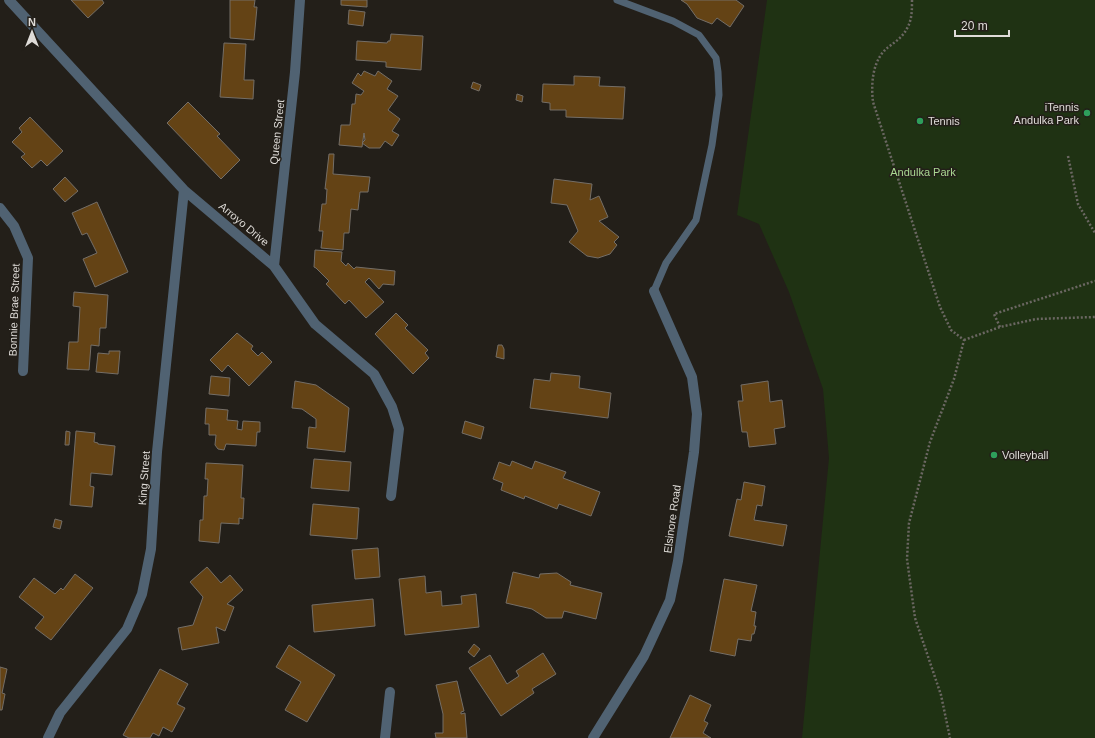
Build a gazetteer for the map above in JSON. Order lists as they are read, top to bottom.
{
  "streets": {
    "street": [
      "Queen Street",
      "Arroyo Drive",
      "Bonnie Brae Street",
      "King Street",
      "Elsinore Road"
    ]
  },
  "crossings": [
    ["Queen Street", "Arroyo Drive"],
    ["Arroyo Drive", "King Street"]
  ],
  "parks": ["Andulka Park"],
  "places": ["iTennis Andulka Park", "Tennis", "Volleyball"],
  "scale_bar": "20 m",
  "north": "top"
}
